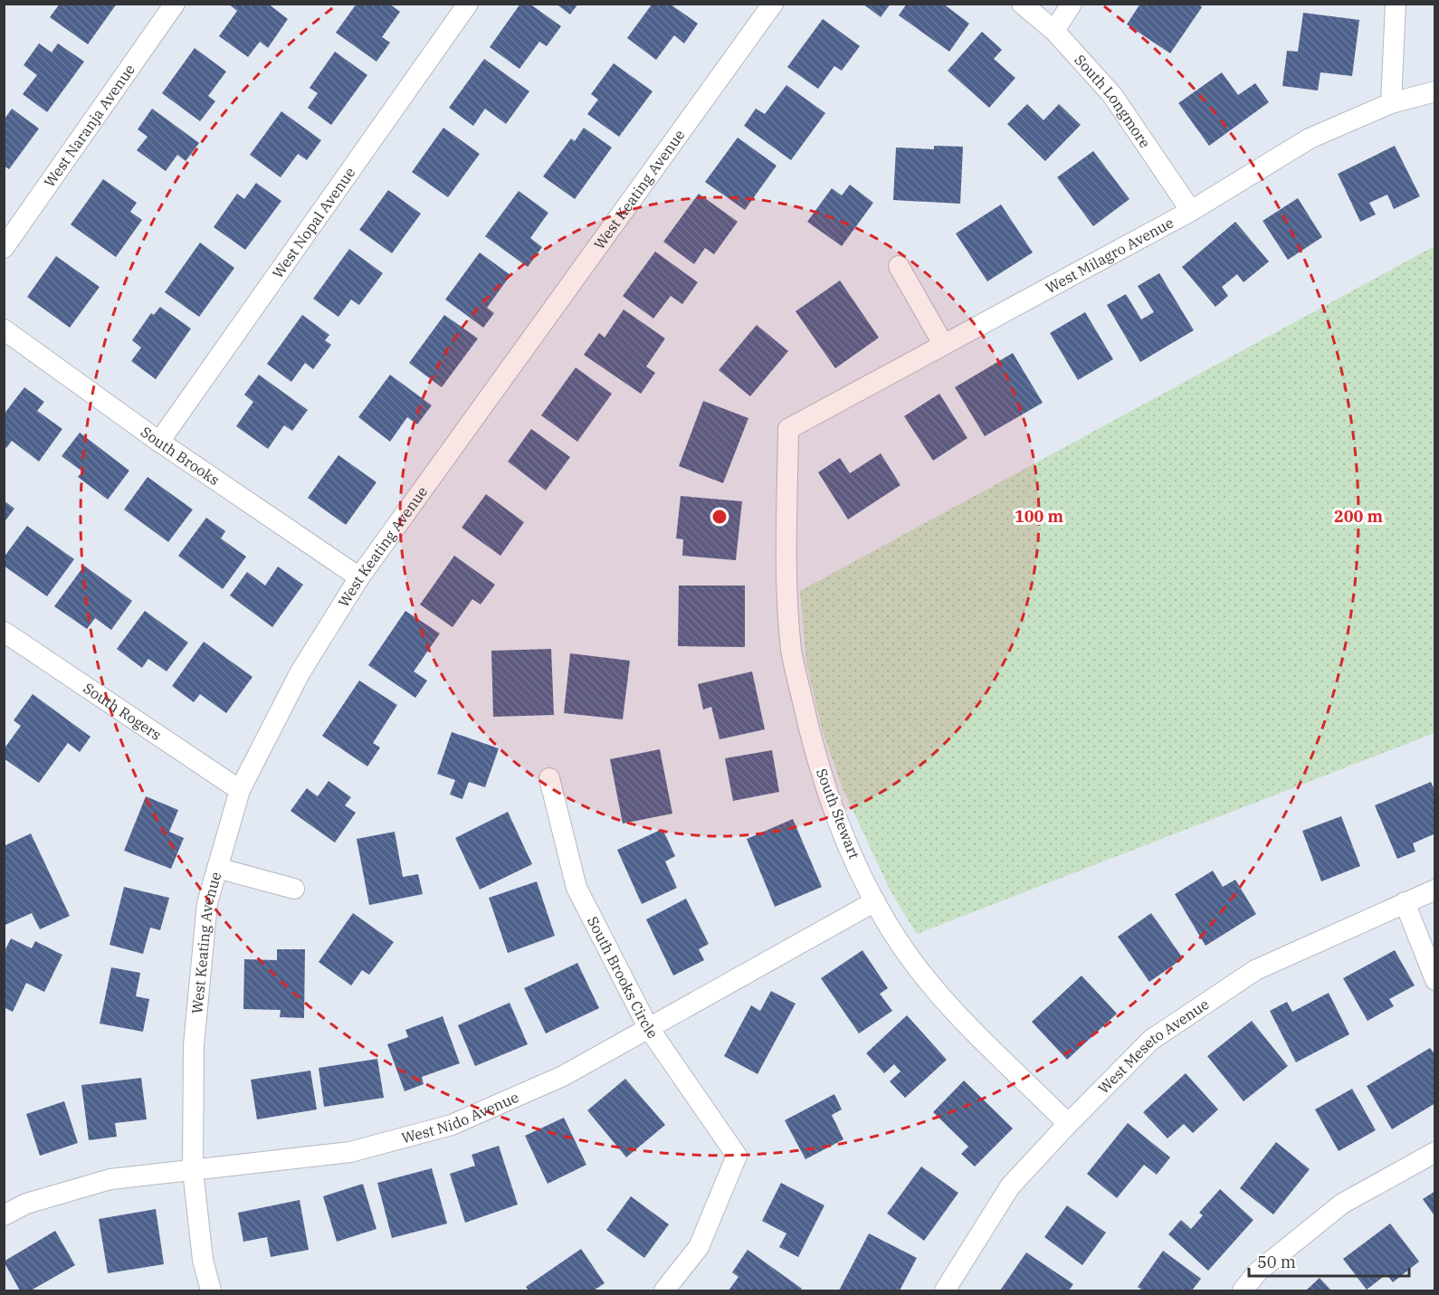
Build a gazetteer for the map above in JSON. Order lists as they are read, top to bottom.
{
  "streets": {
    "street": [
      "South Longmore",
      "West Naranja Avenue",
      "West Keating Avenue",
      "West Nopal Avenue",
      "West Milagro Avenue",
      "South Brooks",
      "South Rogers",
      "South Stewart",
      "South Brooks Circle",
      "West Meseto Avenue",
      "West Nido Avenue"
    ]
  },
  "crossings": [
    ["South Longmore", "West Milagro Avenue"],
    ["West Keating Avenue", "South Brooks"],
    ["West Keating Avenue", "South Rogers"],
    ["West Keating Avenue", "West Nido Avenue"],
    ["West Nopal Avenue", "South Brooks"],
    ["West Milagro Avenue", "South Stewart"],
    ["South Stewart", "West Meseto Avenue"],
    ["South Stewart", "West Nido Avenue"],
    ["South Brooks Circle", "West Nido Avenue"]
  ],
  "scale_bar": "50 m",
  "rings": ["100 m", "200 m"]
}
